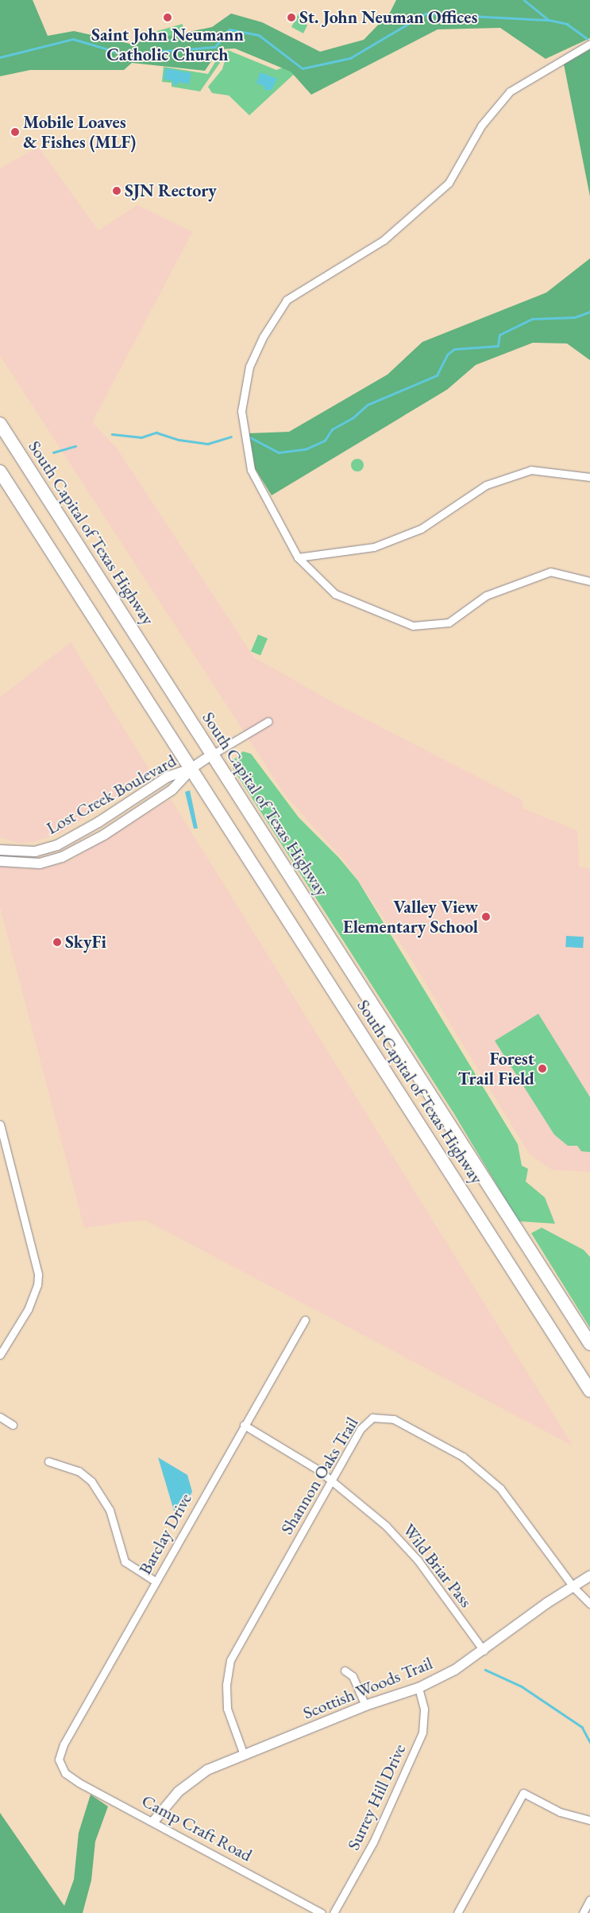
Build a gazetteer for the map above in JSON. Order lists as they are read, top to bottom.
{
  "streets": {
    "highway": ["South Capital of Texas Highway"],
    "street": [
      "Lost Creek Boulevard",
      "Shannon Oaks Trail",
      "Barclay Drive",
      "Wild Briar Pass",
      "Scottish Woods Trail",
      "Surrey Hill Drive",
      "Camp Craft Road"
    ]
  },
  "crossings": [
    ["South Capital of Texas Highway", "Lost Creek Boulevard"],
    ["Shannon Oaks Trail", "Wild Briar Pass"],
    ["Shannon Oaks Trail", "Scottish Woods Trail"],
    ["Barclay Drive", "Wild Briar Pass"],
    ["Barclay Drive", "Camp Craft Road"],
    ["Wild Briar Pass", "Scottish Woods Trail"],
    ["Scottish Woods Trail", "Surrey Hill Drive"],
    ["Scottish Woods Trail", "Camp Craft Road"]
  ],
  "places": [
    "Saint John Neumann Catholic Church",
    "St. John Neuman Offices",
    "Mobile Loaves & Fishes (MLF)",
    "SJN Rectory",
    "Valley View Elementary School",
    "SkyFi",
    "Forest Trail Field"
  ]
}
